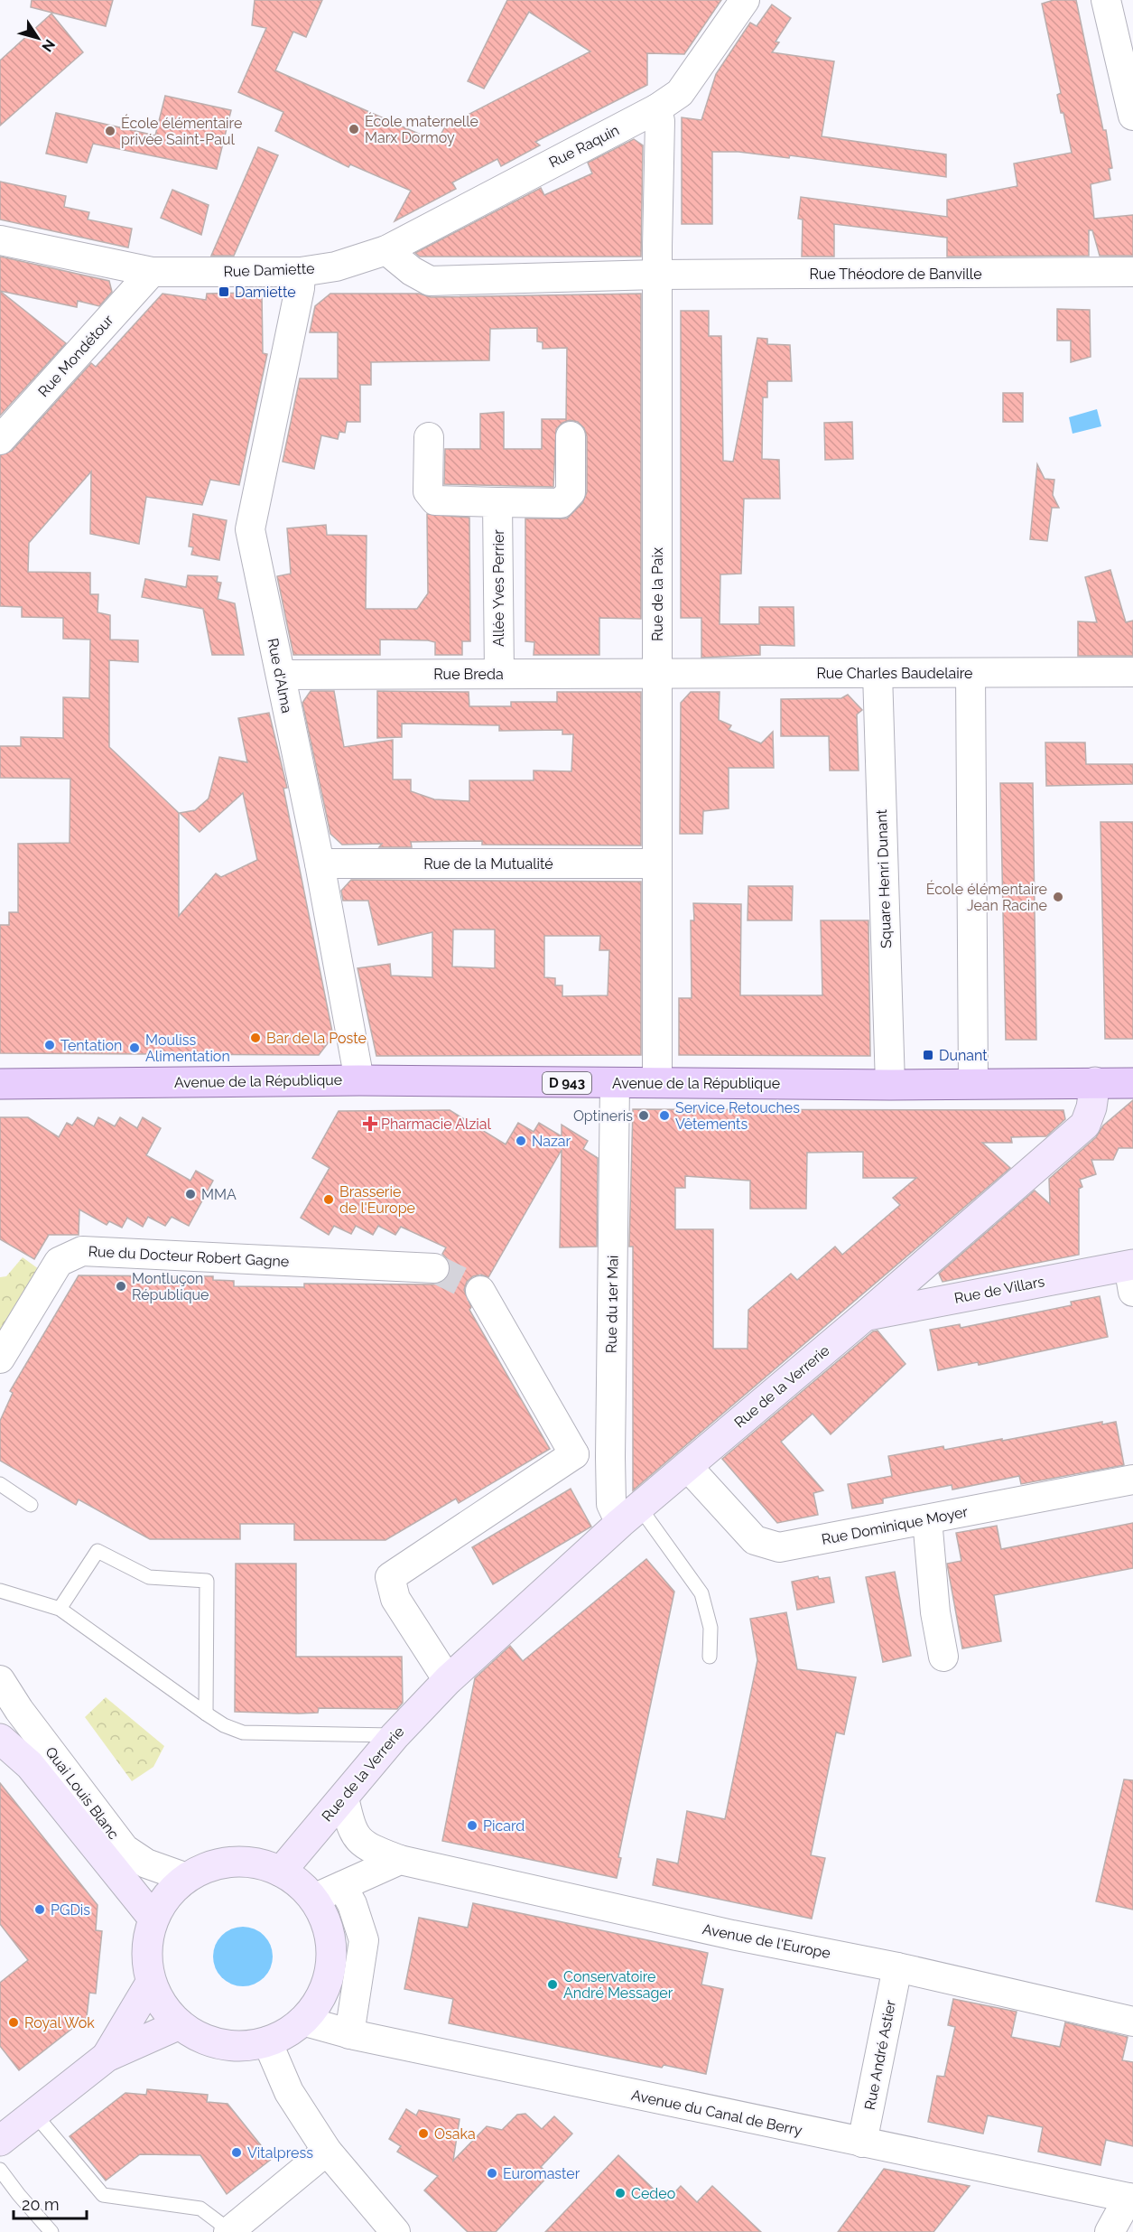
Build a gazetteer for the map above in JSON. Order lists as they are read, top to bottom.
{
  "streets": {
    "main road": [
      "Avenue de la République",
      "D 943",
      "Rue de Villars",
      "Rue de la Verrerie",
      "Quai Louis Blanc"
    ],
    "street": [
      "Rue Raquin",
      "Rue Damiette",
      "Rue Théodore de Banville",
      "Rue Mondétour",
      "Allée Yves Perrier",
      "Rue de la Paix",
      "Rue Charles Baudelaire",
      "Rue Breda",
      "Rue d'Alma",
      "Rue de la Mutualité",
      "Square Henri Dunant",
      "Rue du Docteur Robert Gagne",
      "Rue du 1er Mai",
      "Rue Dominique Moyer",
      "Avenue de l'Europe",
      "Rue André Astier",
      "Avenue du Canal de Berry"
    ]
  },
  "crossings": [
    ["Rue Raquin", "Rue Damiette"],
    ["Rue Raquin", "Rue de la Paix"],
    ["Rue Damiette", "Rue Mondétour"],
    ["Rue Damiette", "Rue d'Alma"],
    ["Rue Théodore de Banville", "Rue de la Paix"],
    ["Allée Yves Perrier", "Rue Breda"],
    ["Rue de la Paix", "Rue Charles Baudelaire"],
    ["Rue de la Paix", "Rue Breda"],
    ["Rue de la Paix", "Rue de la Mutualité"],
    ["Rue de la Paix", "Avenue de la République"],
    ["Rue Charles Baudelaire", "Rue Breda"],
    ["Rue Charles Baudelaire", "Square Henri Dunant"],
    ["Rue Breda", "Rue d'Alma"],
    ["Rue d'Alma", "Rue de la Mutualité"],
    ["Rue d'Alma", "Avenue de la République"],
    ["Square Henri Dunant", "Avenue de la République"],
    ["Avenue de la République", "Rue du 1er Mai"],
    ["Avenue de la République", "Rue de la Verrerie"],
    ["Rue de Villars", "Rue de la Verrerie"],
    ["Rue du 1er Mai", "Rue de la Verrerie"],
    ["Rue de la Verrerie", "Rue Dominique Moyer"],
    ["Rue de la Verrerie", "Quai Louis Blanc"],
    ["Rue de la Verrerie", "Avenue de l'Europe"],
    ["Rue de la Verrerie", "Avenue du Canal de Berry"],
    ["Quai Louis Blanc", "Avenue du Canal de Berry"],
    ["Avenue de l'Europe", "Rue André Astier"],
    ["Rue André Astier", "Avenue du Canal de Berry"]
  ],
  "places": {
    "other": [
      "École maternelle Marx Dormoy",
      "École élémentaire privée Saint-Paul",
      "École élémentaire Jean Racine",
      "Bar de la Poste",
      "Tentation",
      "Mouliss Alimentation",
      "Optineris",
      "Service Retouches Vêtements",
      "Nazar",
      "MMA",
      "Brasserie de l'Europe",
      "Montluçon République",
      "Picard",
      "PGDis",
      "Conservatoire André Messager",
      "Royal Wok",
      "Osaka",
      "Vitalpress",
      "Euromaster",
      "Cedeo"
    ],
    "transit": ["Damiette", "Dunant"],
    "health": ["Pharmacie Alzial"]
  },
  "scale_bar": "20 m",
  "north": "bottom right"
}
